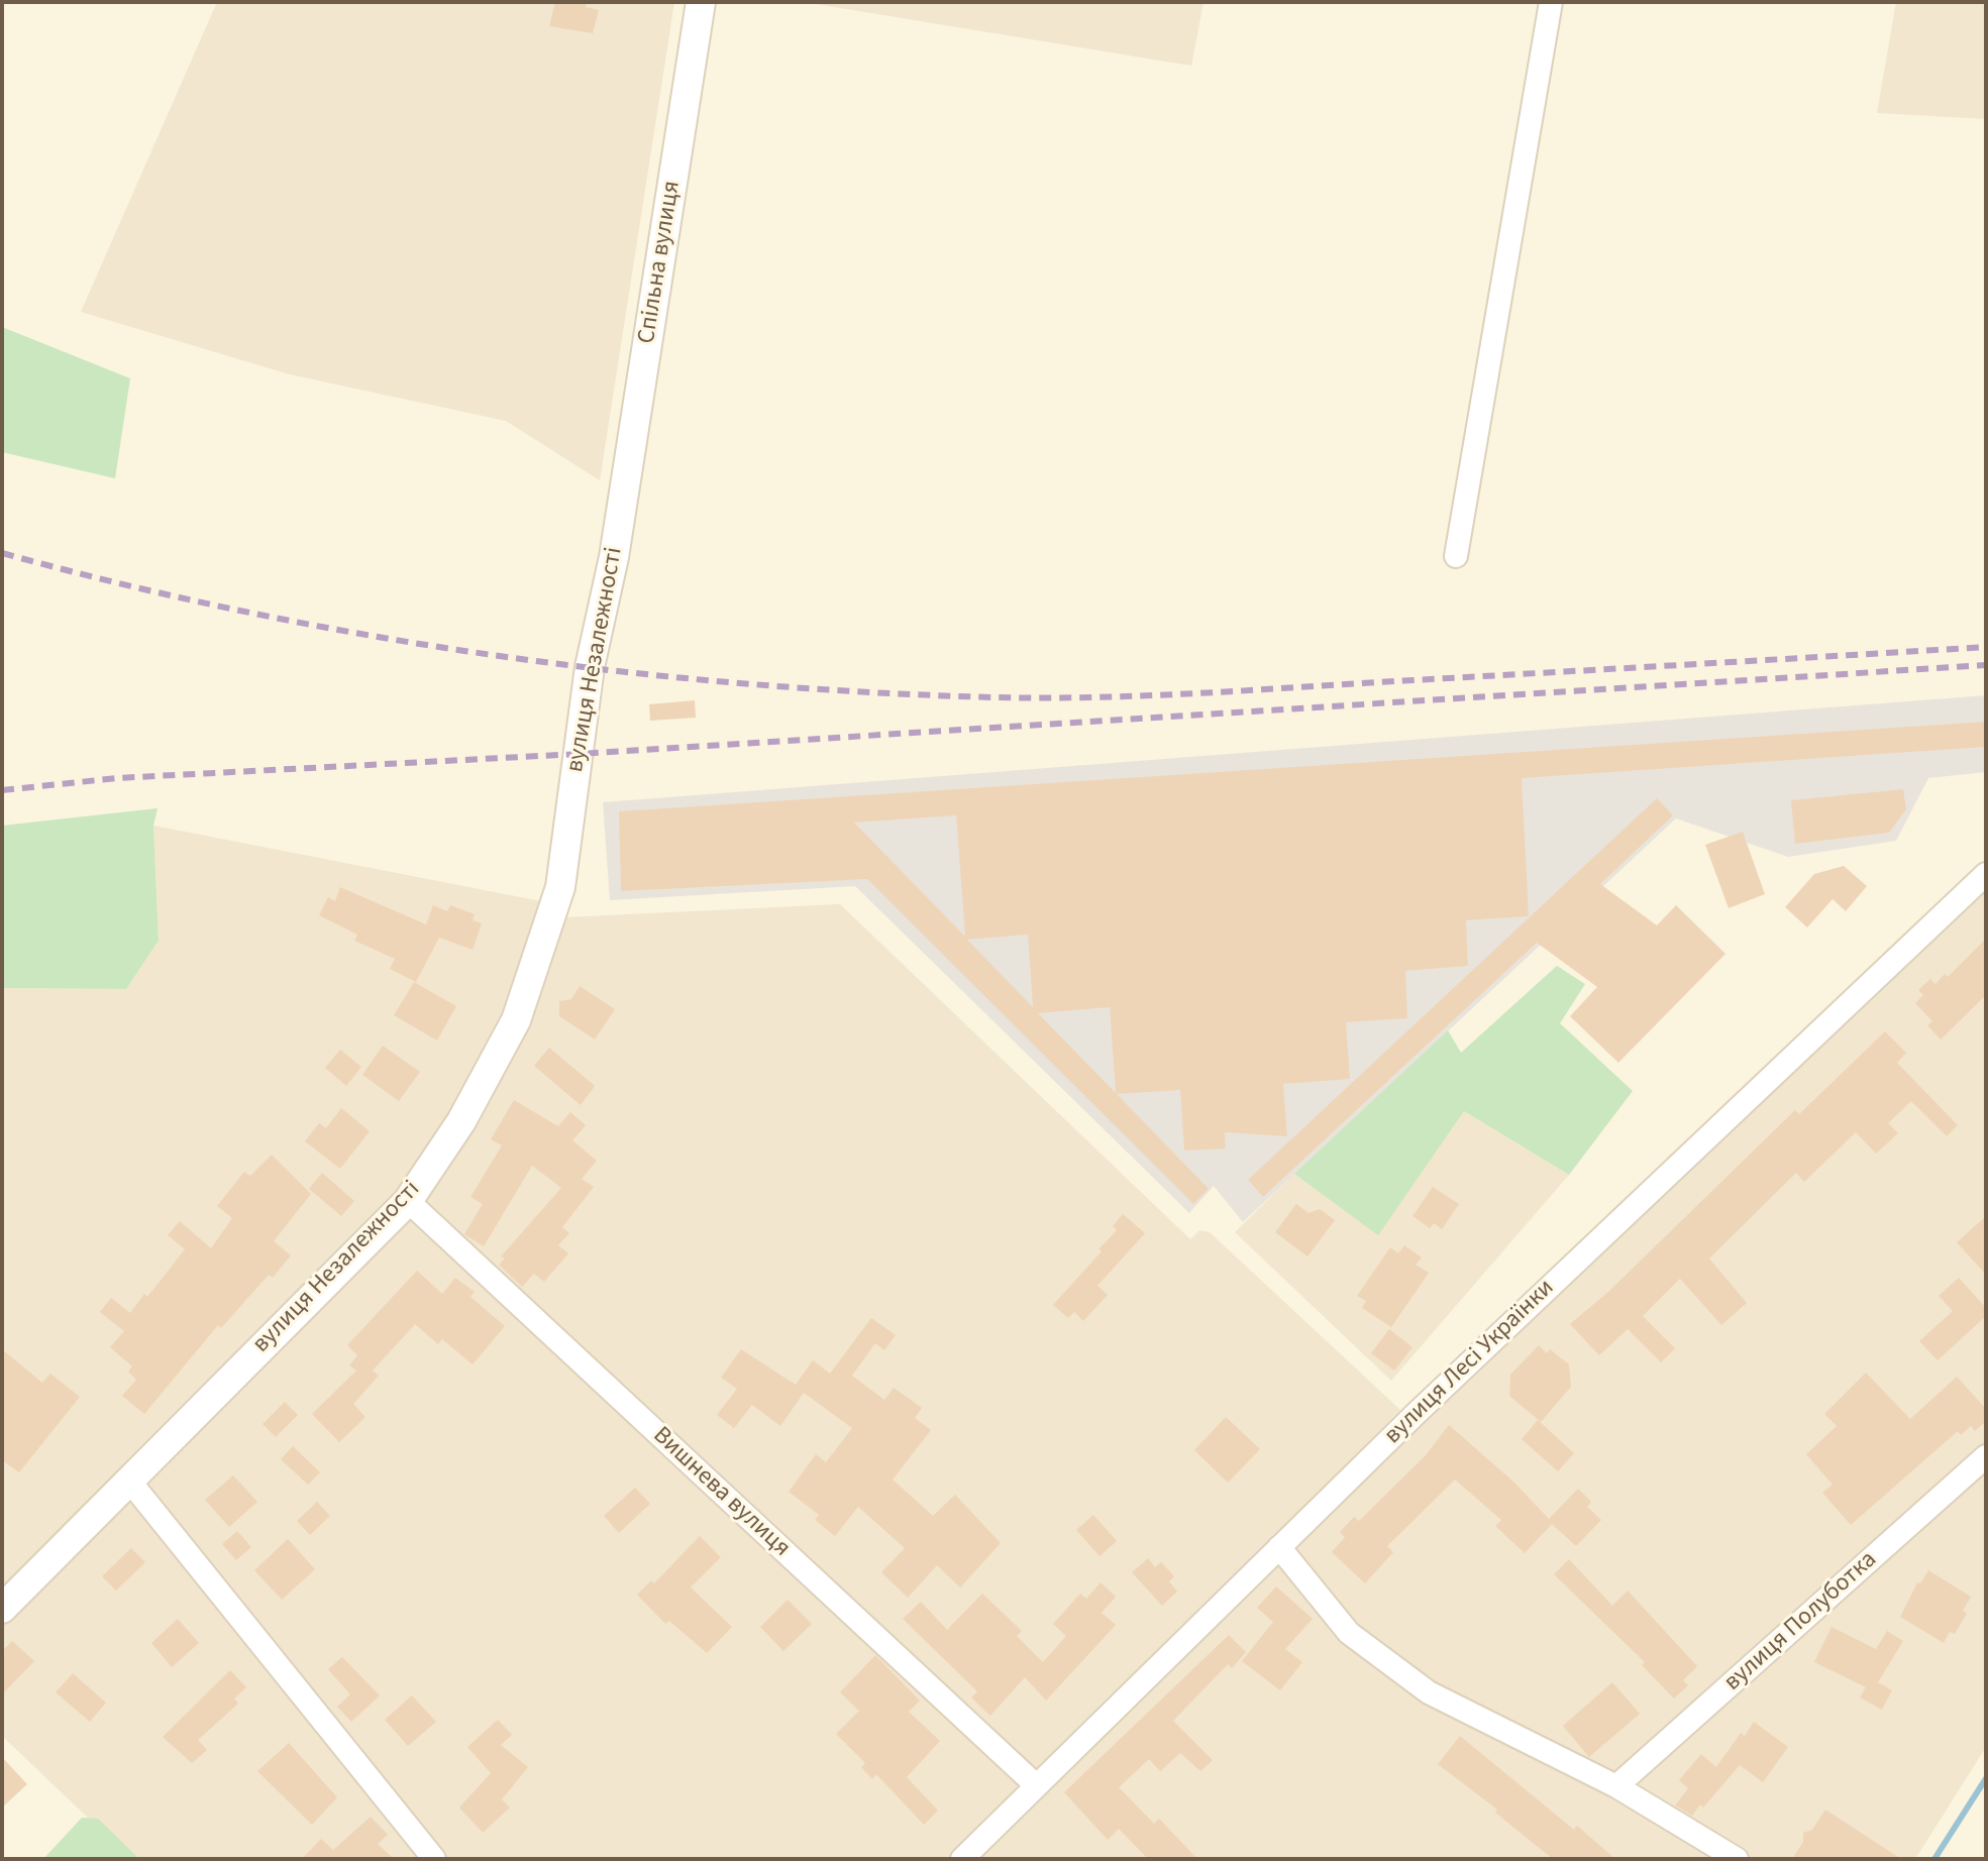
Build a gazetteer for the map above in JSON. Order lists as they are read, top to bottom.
{
  "streets": {
    "street": [
      "Спільна вулиця",
      "вулиця Незалежності",
      "вулиця Лесі Українки",
      "Вишнева вулиця",
      "вулиця Полуботка"
    ]
  },
  "crossings": [
    ["Спільна вулиця", "вулиця Незалежності"],
    ["вулиця Незалежності", "Вишнева вулиця"],
    ["вулиця Лесі Українки", "Вишнева вулиця"]
  ]
}
